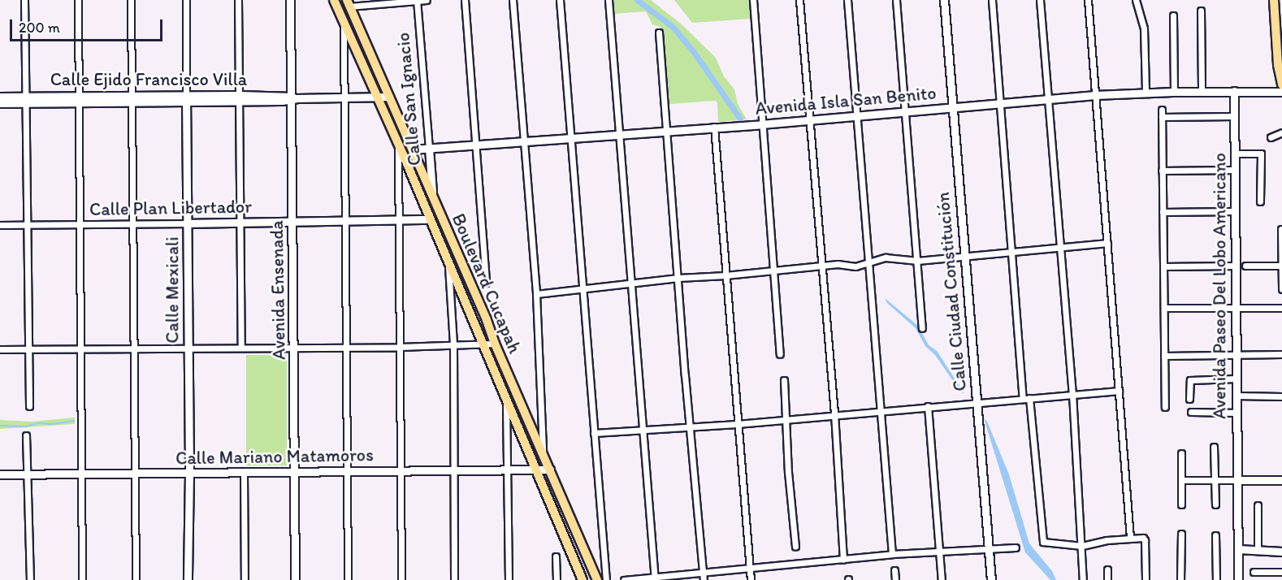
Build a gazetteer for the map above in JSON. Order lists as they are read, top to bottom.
{
  "streets": {
    "main road": ["Boulevard Cucapah"],
    "street": [
      "Calle Ejido Francisco Villa",
      "Calle San Ignacio",
      "Avenida Isla San Benito",
      "Calle Plan Libertador",
      "Avenida Paseo Del Lobo Americano",
      "Calle Mexicali",
      "Avenida Ensenada",
      "Calle Ciudad Constitución",
      "Calle Mariano Matamoros"
    ]
  },
  "crossings": [
    ["Calle Ejido Francisco Villa", "Boulevard Cucapah"],
    ["Calle Ejido Francisco Villa", "Calle Mexicali"],
    ["Calle Ejido Francisco Villa", "Avenida Ensenada"],
    ["Calle San Ignacio", "Avenida Isla San Benito"],
    ["Calle San Ignacio", "Boulevard Cucapah"],
    ["Avenida Isla San Benito", "Boulevard Cucapah"],
    ["Avenida Isla San Benito", "Avenida Paseo Del Lobo Americano"],
    ["Avenida Isla San Benito", "Calle Ciudad Constitución"],
    ["Calle Plan Libertador", "Boulevard Cucapah"],
    ["Calle Plan Libertador", "Calle Mexicali"],
    ["Calle Plan Libertador", "Avenida Ensenada"],
    ["Boulevard Cucapah", "Calle Mariano Matamoros"],
    ["Calle Mexicali", "Calle Mariano Matamoros"],
    ["Avenida Ensenada", "Calle Mariano Matamoros"]
  ],
  "scale_bar": "200 m"
}
